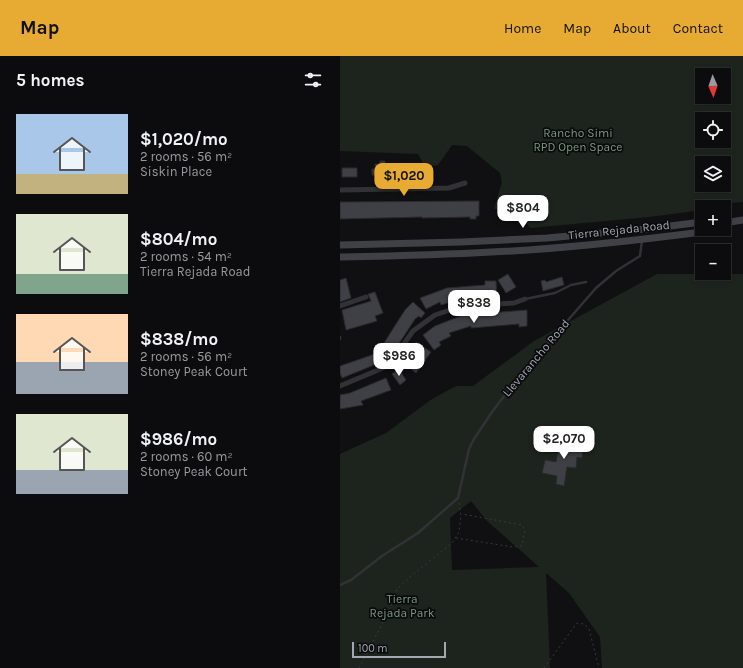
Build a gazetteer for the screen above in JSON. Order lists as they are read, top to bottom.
{
  "streets": {
    "main road": ["Tierra Rejada Road"],
    "lane": ["Llevarancho Road"]
  },
  "crossings": [
    ["Tierra Rejada Road", "Llevarancho Road"]
  ],
  "parks": ["Rancho Simi RPD Open Space", "Tierra Rejada Park"],
  "scale_bar": "100 m",
  "north": "bottom",
  "page": {
    "header": "Map",
    "nav": [
      "Home",
      "Map",
      "About",
      "Contact"
    ],
    "heading": "5 homes",
    "map_buttons": ["+", "−"],
    "list": [
      {
        "name": "$1,020/mo",
        "note": "2 rooms · 56 m² · Siskin Place"
      },
      {
        "name": "$804/mo",
        "note": "2 rooms · 54 m² · Tierra Rejada Road"
      },
      {
        "name": "$838/mo",
        "note": "2 rooms · 56 m² · Stoney Peak Court"
      },
      {
        "name": "$986/mo",
        "note": "2 rooms · 60 m² · Stoney Peak Court"
      }
    ],
    "price": [
      "$1,020",
      "$804",
      "$838",
      "$986",
      "$2,070"
    ],
    "scale": "100 m"
  }
}
